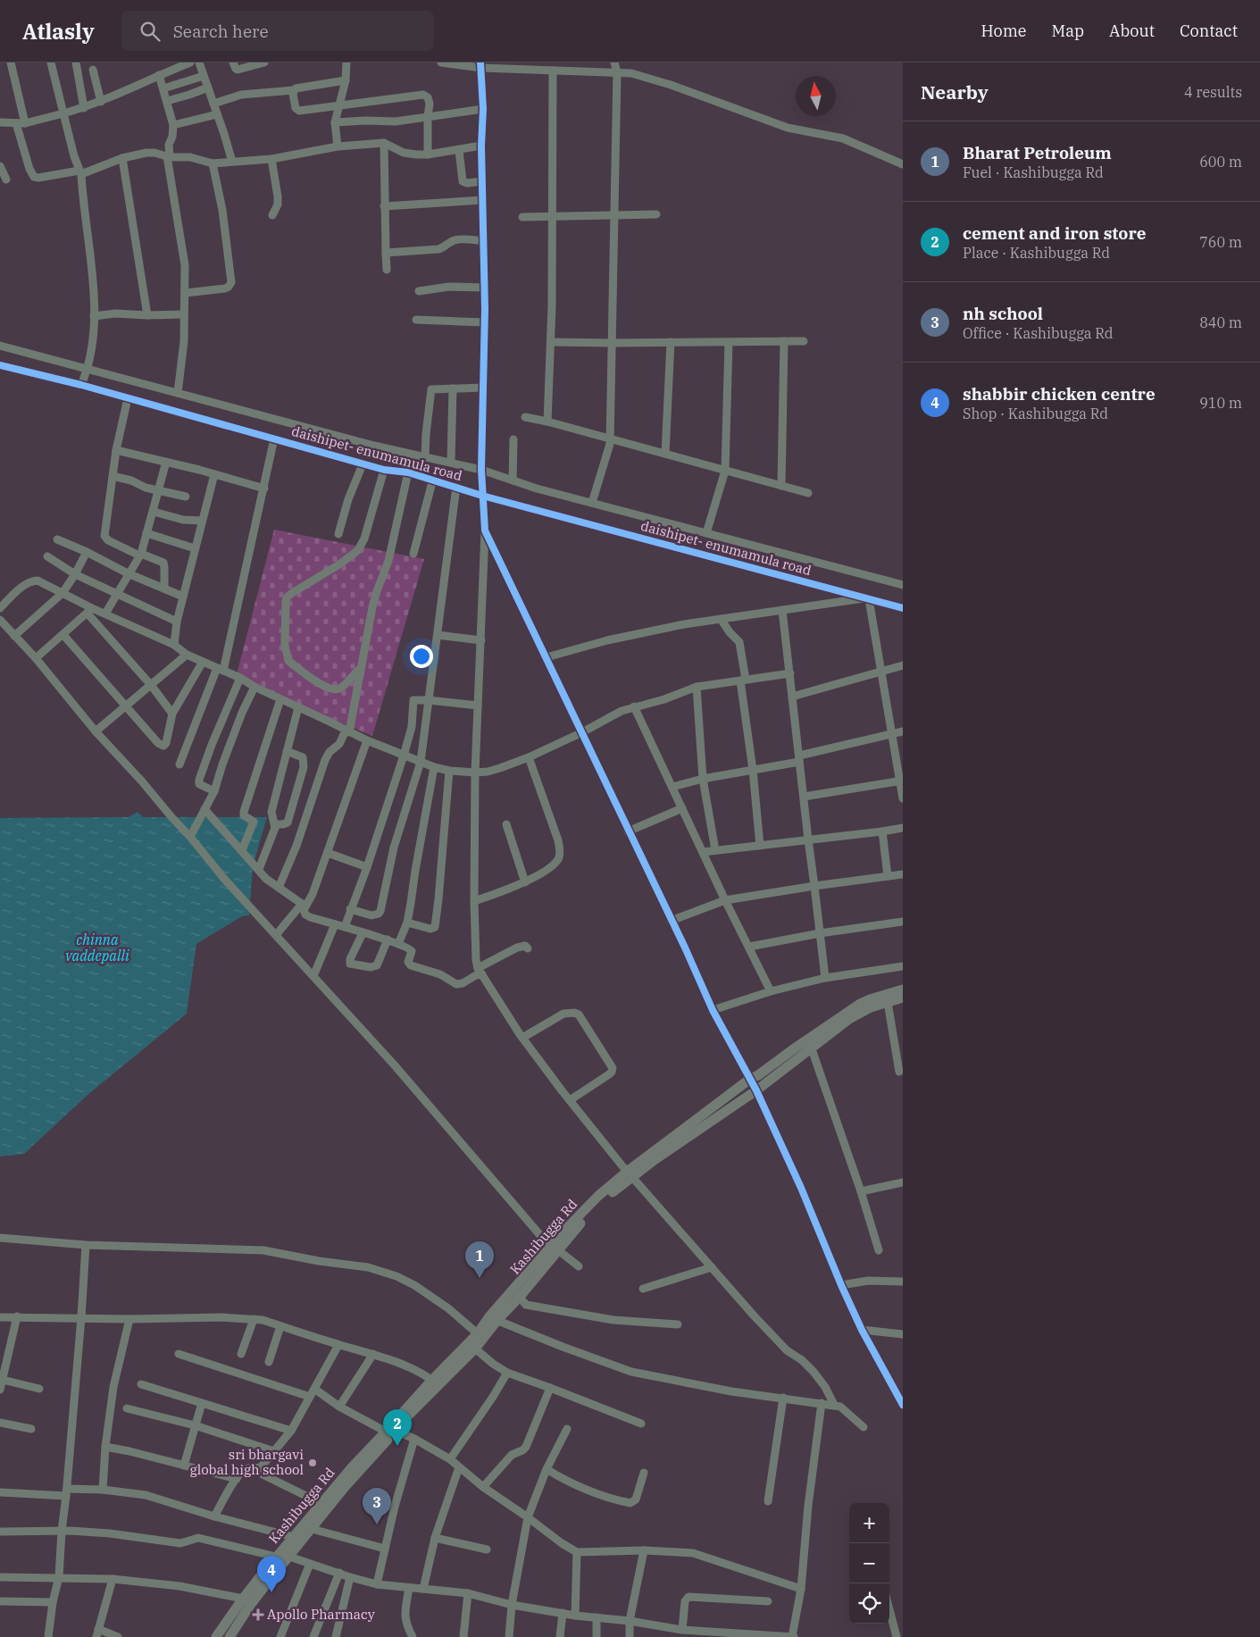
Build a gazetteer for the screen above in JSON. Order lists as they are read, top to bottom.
{
  "streets": {
    "main road": ["Kashibugga Rd"],
    "street": ["daishipet- enumamula road"]
  },
  "water": ["chinna vaddepalli"],
  "places": {
    "other": ["sri bhargavi global high school"],
    "health": ["Apollo Pharmacy"]
  },
  "north": "top",
  "page": {
    "header": "Atlasly",
    "search": "Search here",
    "nav": [
      "Home",
      "Map",
      "About",
      "Contact"
    ],
    "heading": ["Nearby", "4 results"],
    "list": [
      {
        "mark": "1",
        "name": "Bharat Petroleum",
        "note": "Fuel · Kashibugga Rd",
        "value": "600 m"
      },
      {
        "mark": "2",
        "name": "cement and iron store",
        "note": "Place · Kashibugga Rd",
        "value": "760 m"
      },
      {
        "mark": "3",
        "name": "nh school",
        "note": "Office · Kashibugga Rd",
        "value": "840 m"
      },
      {
        "mark": "4",
        "name": "shabbir chicken centre",
        "note": "Shop · Kashibugga Rd",
        "value": "910 m"
      }
    ],
    "pins": [
      "1",
      "2",
      "3",
      "4"
    ],
    "map_buttons": ["+", "−"]
  }
}
